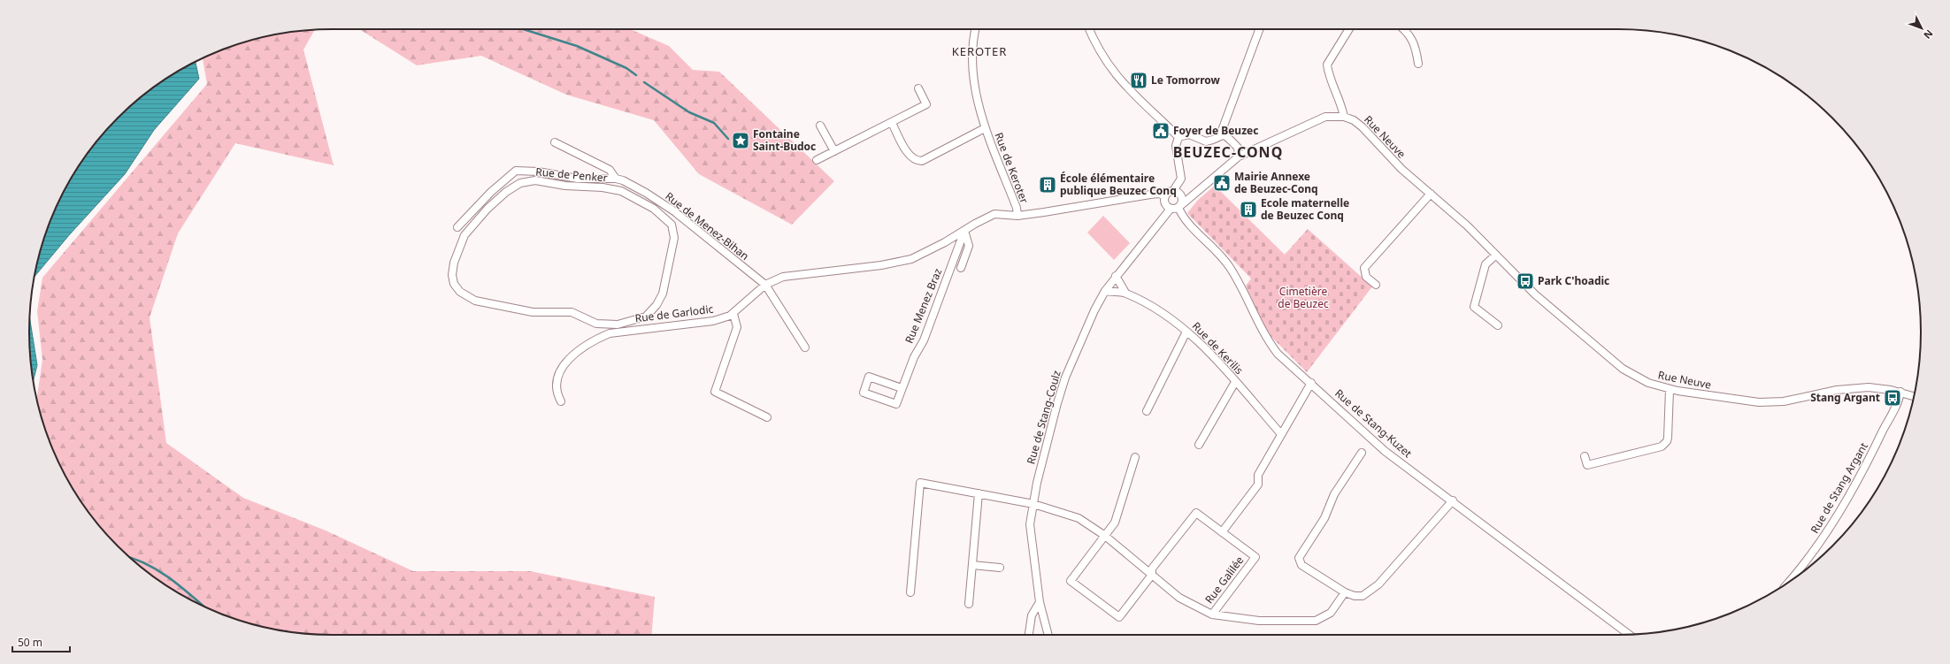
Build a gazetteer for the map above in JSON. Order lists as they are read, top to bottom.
{
  "streets": {
    "street": [
      "Rue Neuve",
      "Rue de Keroter",
      "Rue de Penker",
      "Rue de Menez-Bihan",
      "Rue Menez Braz",
      "Rue de Garlodic",
      "Rue de Kerilis",
      "Rue de Stang-Coulz",
      "Rue de Stang-Kuzet",
      "Rue de Stang Argant",
      "Rue Galilée"
    ]
  },
  "crossings": [
    ["Rue Neuve", "Rue de Garlodic"],
    ["Rue Neuve", "Rue de Stang-Coulz"],
    ["Rue Neuve", "Rue de Stang-Kuzet"],
    ["Rue Neuve", "Rue de Stang Argant"],
    ["Rue de Keroter", "Rue de Garlodic"],
    ["Rue de Menez-Bihan", "Rue de Garlodic"],
    ["Rue Menez Braz", "Rue de Garlodic"],
    ["Rue de Garlodic", "Rue de Stang-Coulz"],
    ["Rue de Garlodic", "Rue de Stang-Kuzet"],
    ["Rue de Kerilis", "Rue de Stang-Coulz"],
    ["Rue de Stang-Coulz", "Rue de Stang-Kuzet"]
  ],
  "districts": ["KEROTER", "BEUZEC-CONQ"],
  "parks": ["Cimetière de Beuzec"],
  "places": {
    "restaurant": ["Le Tomorrow"],
    "public building": ["Foyer de Beuzec", "Mairie Annexe de Beuzec-Conq"],
    "place": ["Fontaine Saint-Budoc"],
    "building": ["École élémentaire publique Beuzec Conq", "Ecole maternelle de Beuzec Conq"],
    "bus stop": ["Park C'hoadic", "Stang Argant"]
  },
  "scale_bar": "50 m",
  "north": "bottom right"
}
